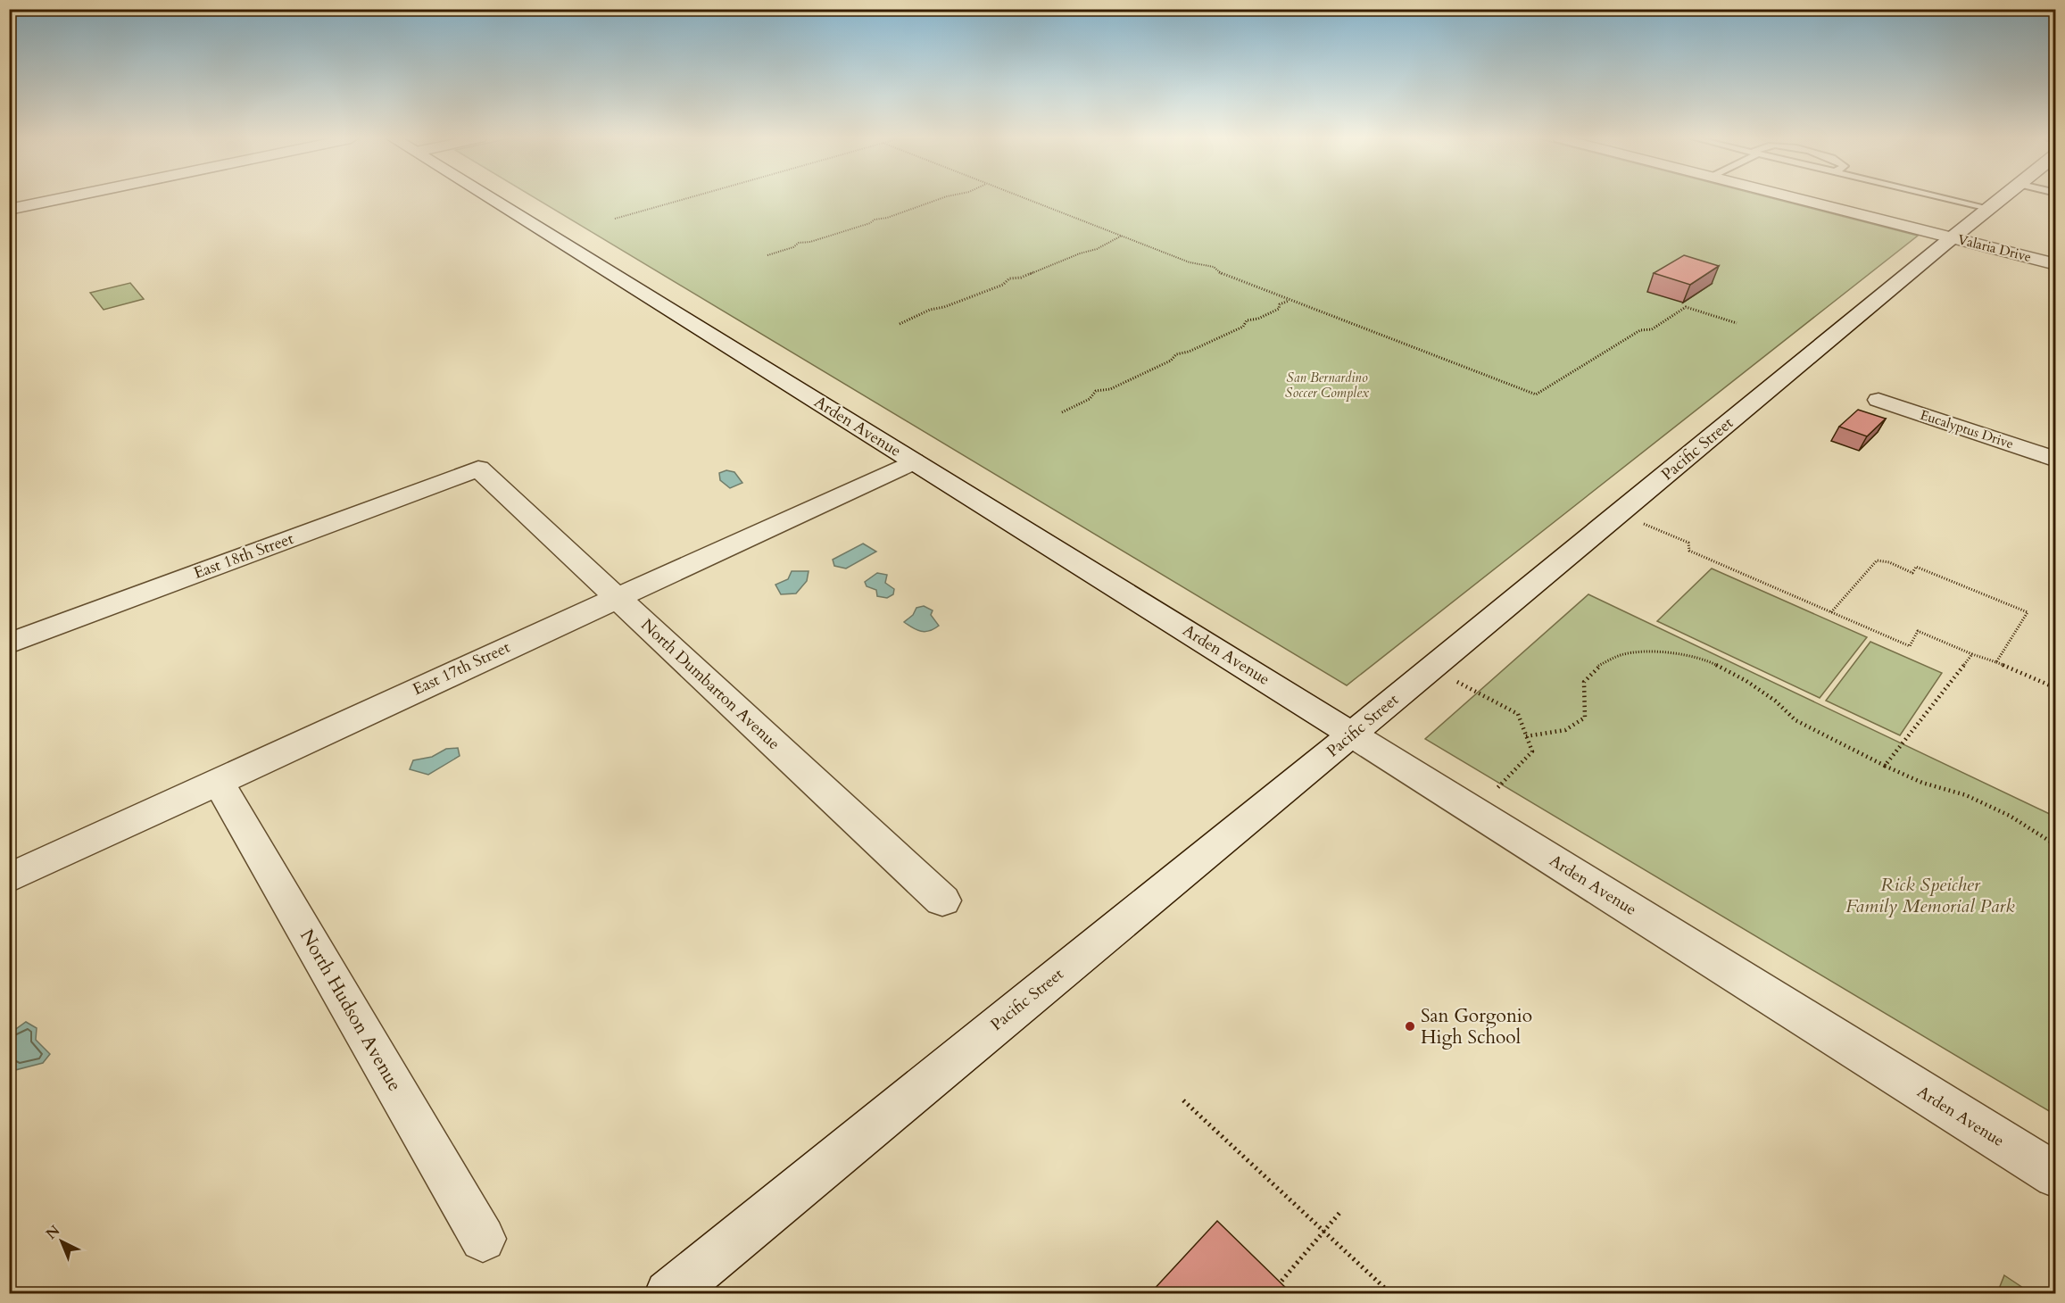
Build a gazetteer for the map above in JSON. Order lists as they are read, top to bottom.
{
  "streets": {
    "street": [
      "Valaria Drive",
      "Arden Avenue",
      "Eucalyptus Drive",
      "Pacific Street",
      "East 18th Street",
      "East 17th Street",
      "North Dumbarton Avenue",
      "North Hudson Avenue"
    ]
  },
  "crossings": [
    ["Valaria Drive", "Pacific Street"],
    ["Arden Avenue", "Pacific Street"],
    ["Arden Avenue", "East 17th Street"],
    ["East 18th Street", "North Dumbarton Avenue"],
    ["East 17th Street", "North Dumbarton Avenue"],
    ["East 17th Street", "North Hudson Avenue"]
  ],
  "parks": ["San Bernardino Soccer Complex", "Rick Speicher Family Memorial Park"],
  "places": ["San Gorgonio High School"],
  "north": "top left"
}
